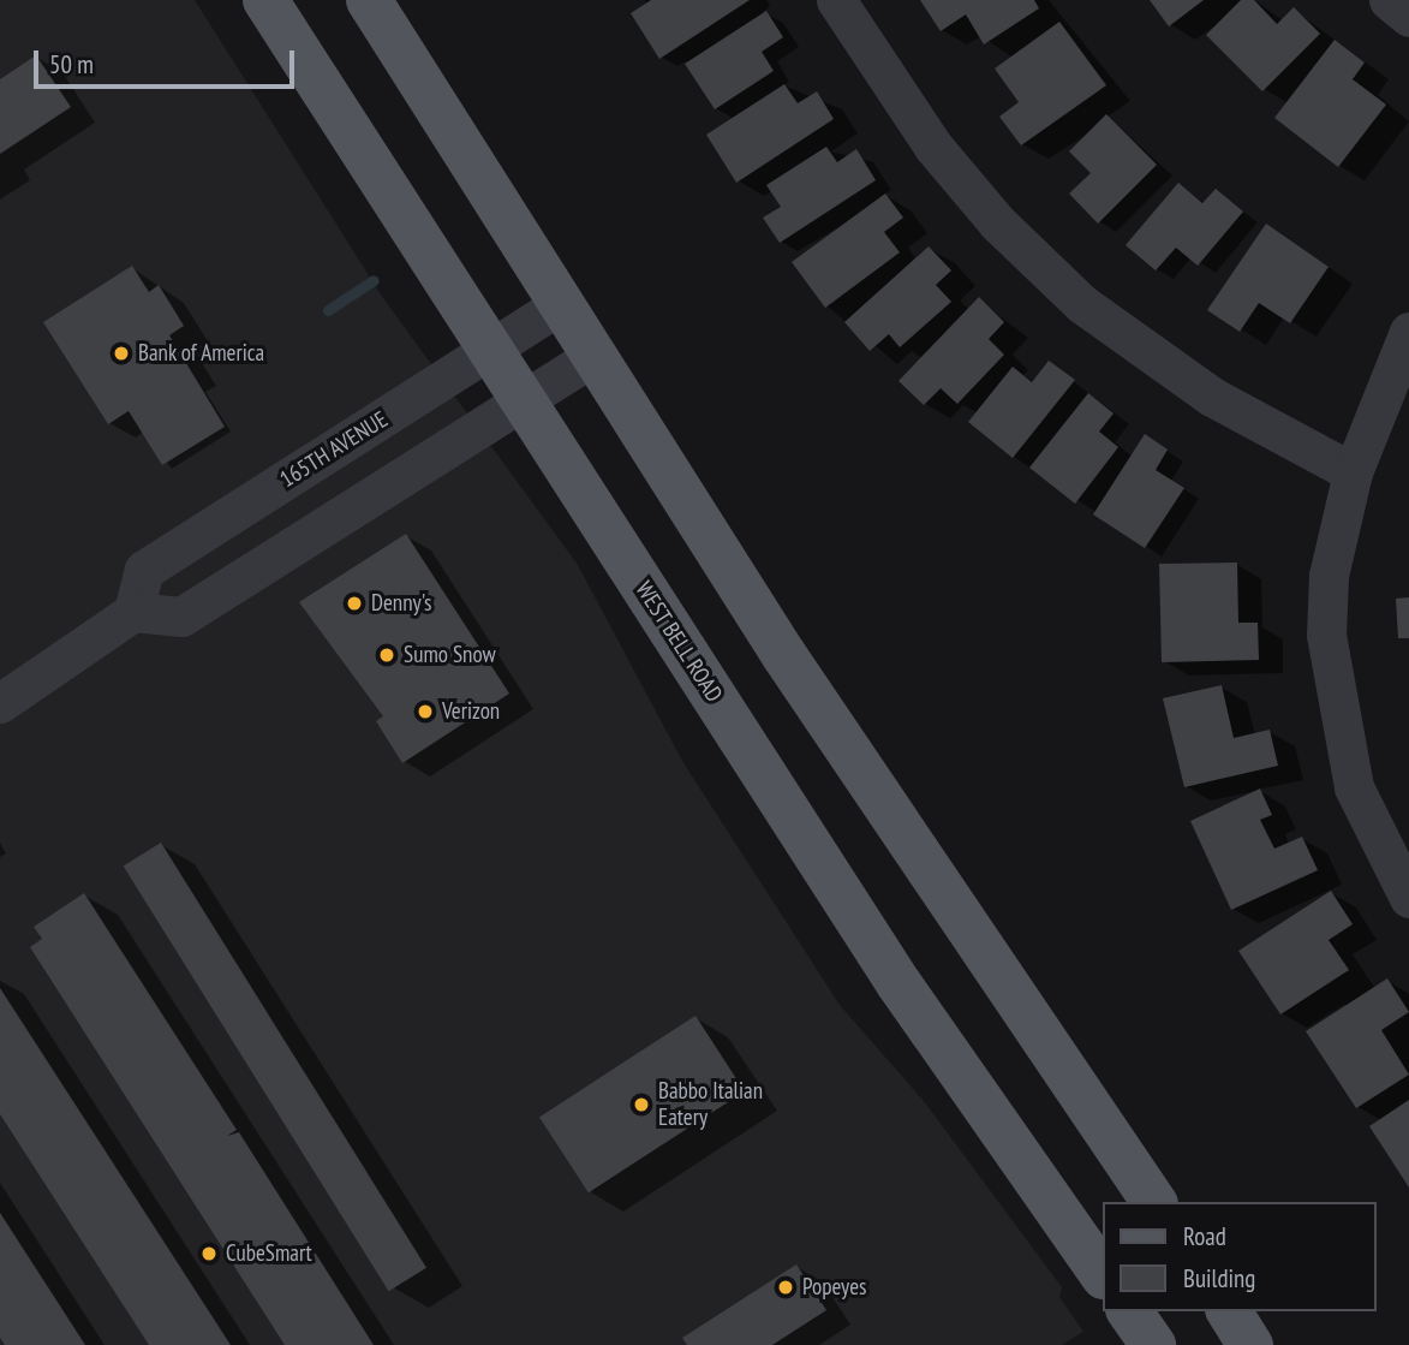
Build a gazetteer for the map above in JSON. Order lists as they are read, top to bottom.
{
  "streets": {
    "main road": ["WEST BELL ROAD"],
    "street": ["165TH AVENUE"]
  },
  "crossings": [
    ["165TH AVENUE", "WEST BELL ROAD"]
  ],
  "places": [
    "Bank of America",
    "Denny's",
    "Sumo Snow",
    "Verizon",
    "Babbo Italian Eatery",
    "CubeSmart",
    "Popeyes"
  ],
  "legend": ["Road", "Building"],
  "scale_bar": "50 m"
}
